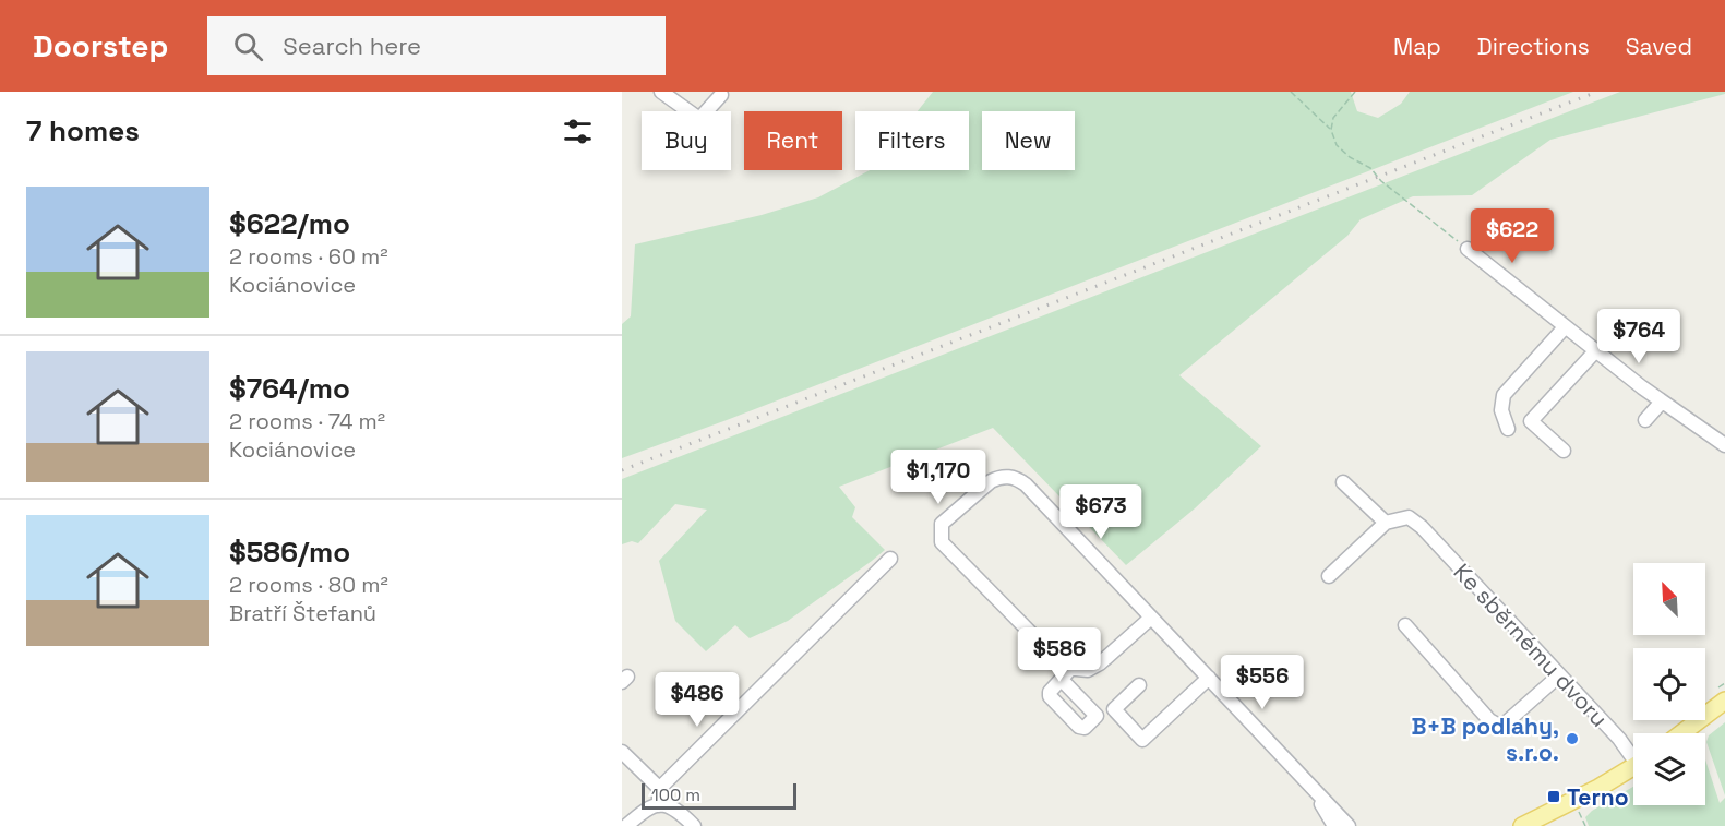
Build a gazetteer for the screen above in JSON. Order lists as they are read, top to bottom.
{
  "streets": {
    "street": ["Ke sběrnému dvoru"]
  },
  "places": {
    "other": ["B+B podlahy, s.r.o."],
    "transit": ["Terno"]
  },
  "scale_bar": "100 m",
  "north": "top left",
  "page": {
    "header": "Doorstep",
    "search": "Search here",
    "nav": ["Map", "Directions", "Saved"],
    "heading": "7 homes",
    "chip": [
      "Buy",
      "Rent",
      "Filters",
      "New"
    ],
    "list": [
      {
        "name": "$622/mo",
        "note": "2 rooms · 60 m² · Kociánovice"
      },
      {
        "name": "$764/mo",
        "note": "2 rooms · 74 m² · Kociánovice"
      },
      {
        "name": "$586/mo",
        "note": "2 rooms · 80 m² · Bratří Štefanů"
      }
    ],
    "price": [
      "$622",
      "$764",
      "$1,170",
      "$673",
      "$586",
      "$556",
      "$486"
    ],
    "scale": "100 m"
  }
}
